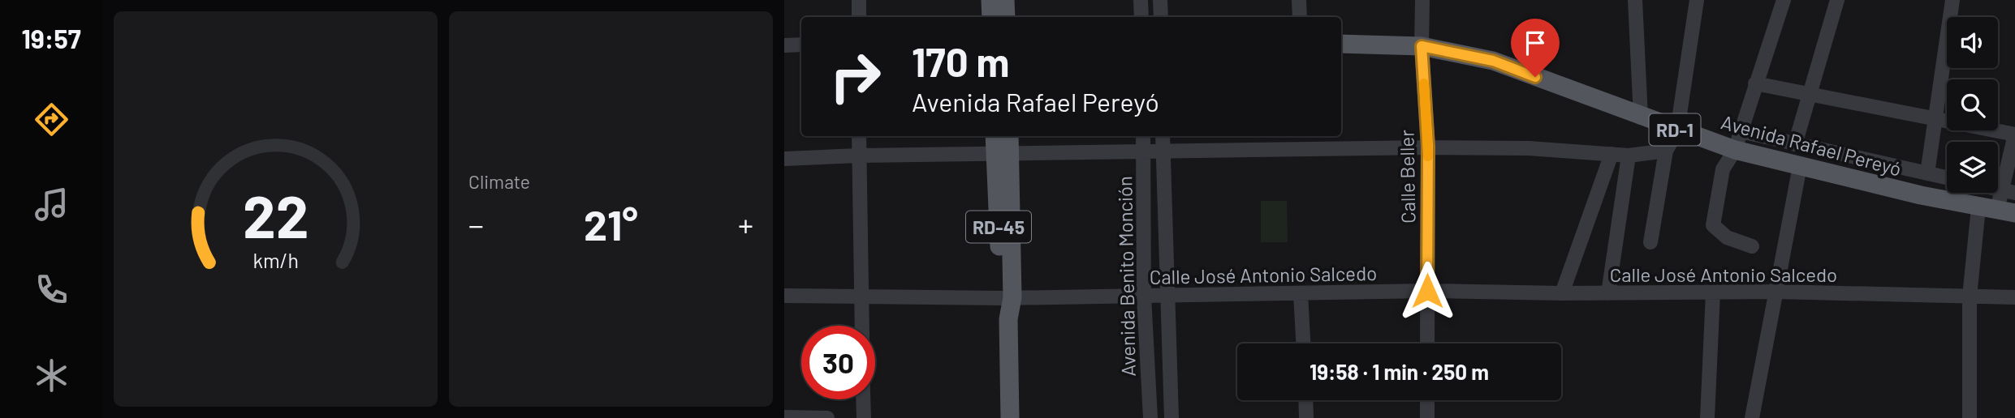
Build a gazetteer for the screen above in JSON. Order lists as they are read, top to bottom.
{
  "streets": {
    "main road": ["RD-1", "Avenida Rafael Pereyó", "RD-45"],
    "street": ["Calle Beller", "Calle José Antonio Salcedo", "Avenida Benito Monción"]
  },
  "crossings": [
    ["Avenida Rafael Pereyó", "Calle Beller"],
    ["Calle Beller", "Calle José Antonio Salcedo"],
    ["RD-45", "Calle José Antonio Salcedo"],
    ["Calle José Antonio Salcedo", "Avenida Benito Monción"]
  ],
  "page": {
    "tabs": "19:57",
    "tile": "Climate",
    "turn": ["170 m", "Avenida Rafael Pereyó"],
    "heat": ["−", "21°", "+"],
    "limit": "30",
    "trip": "19:58 · 1 min · 250 m",
    "gauge": ["22", "km/h"]
  }
}
